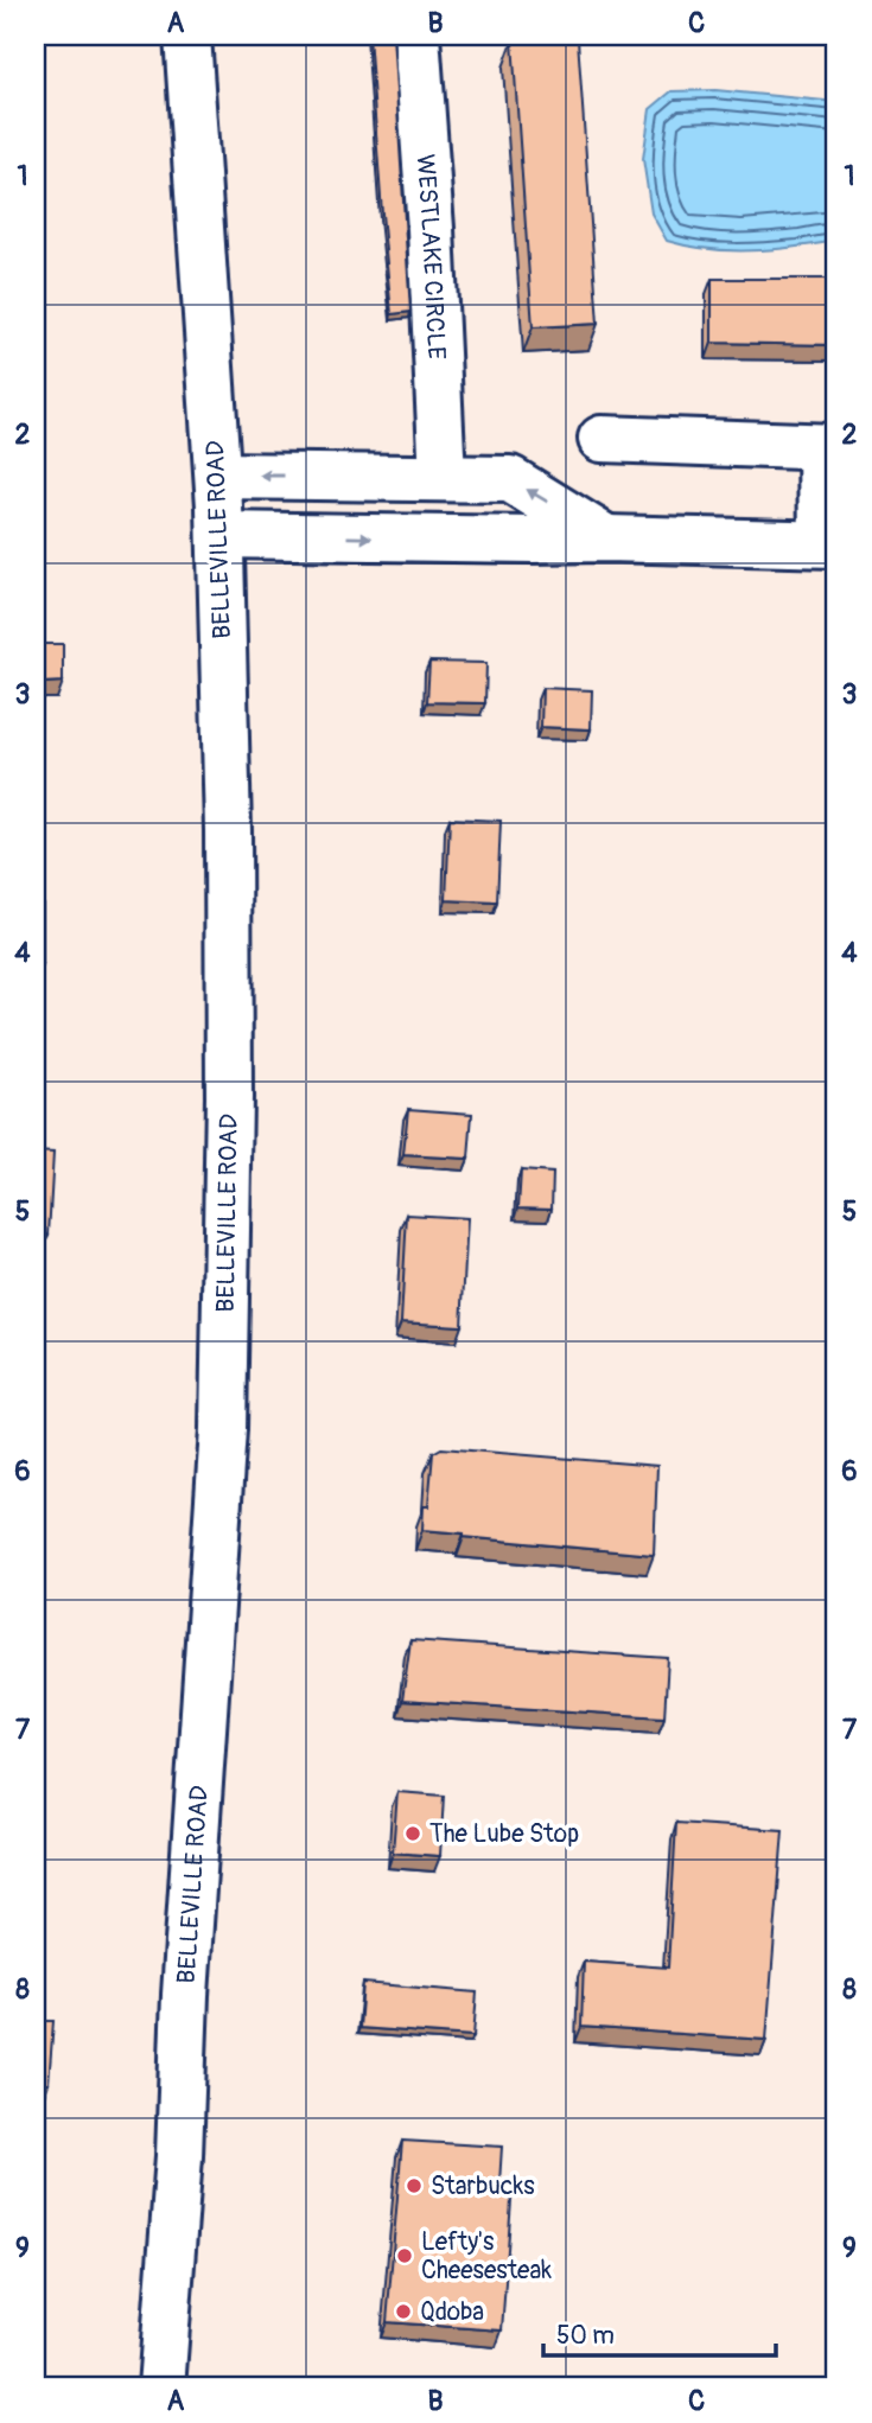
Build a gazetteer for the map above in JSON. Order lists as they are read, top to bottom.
{
  "streets": {
    "main road": ["WESTLAKE CIRCLE", "BELLEVILLE ROAD"]
  },
  "places": [
    "The Lube Stop",
    "Starbucks",
    "Lefty's Cheesesteak",
    "Qdoba"
  ],
  "scale_bar": "50 m",
  "grid": {
    "columns": ["A", "B", "C"],
    "rows": [
      "1",
      "2",
      "3",
      "4",
      "5",
      "6",
      "7",
      "8",
      "9"
    ]
  }
}
